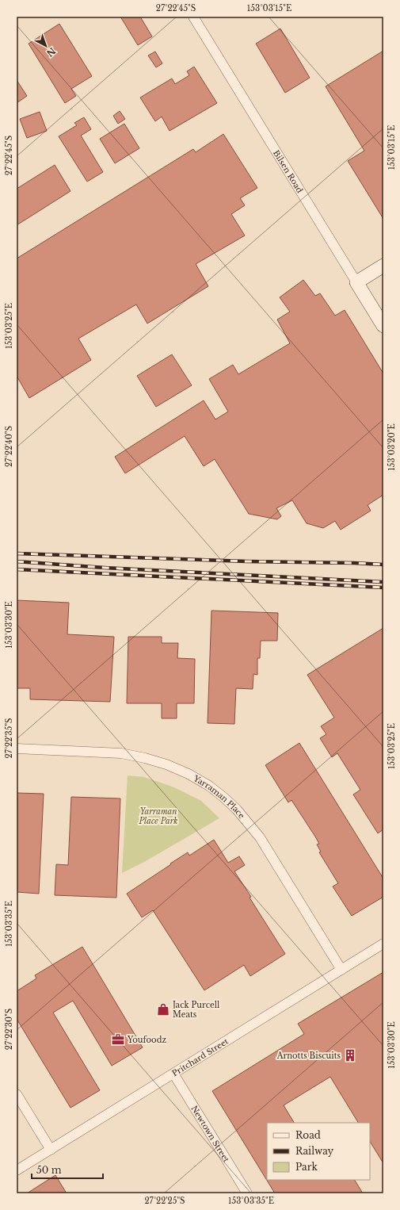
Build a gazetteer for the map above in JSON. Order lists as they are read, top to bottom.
{
  "streets": {
    "street": [
      "Bilsen Road",
      "Yarraman Place",
      "Pritchard Street",
      "Newtown Street"
    ]
  },
  "crossings": [
    ["Yarraman Place", "Pritchard Street"],
    ["Pritchard Street", "Newtown Street"]
  ],
  "parks": ["Yarraman Place Park"],
  "places": {
    "shop": ["Jack Purcell Meats"],
    "office": ["Youfoodz"],
    "building": ["Arnotts Biscuits"]
  },
  "legend": ["Road", "Railway", "Park"],
  "scale_bar": "50 m",
  "north": "bottom right",
  "coordinates": [
    "27°22'45\"S",
    "153°03'15\"E",
    "153°03'25\"E",
    "27°22'40\"S",
    "153°03'20\"E",
    "153°03'30\"E",
    "27°22'35\"S",
    "153°03'35\"E",
    "27°22'30\"S",
    "27°22'25\"S"
  ]
}
